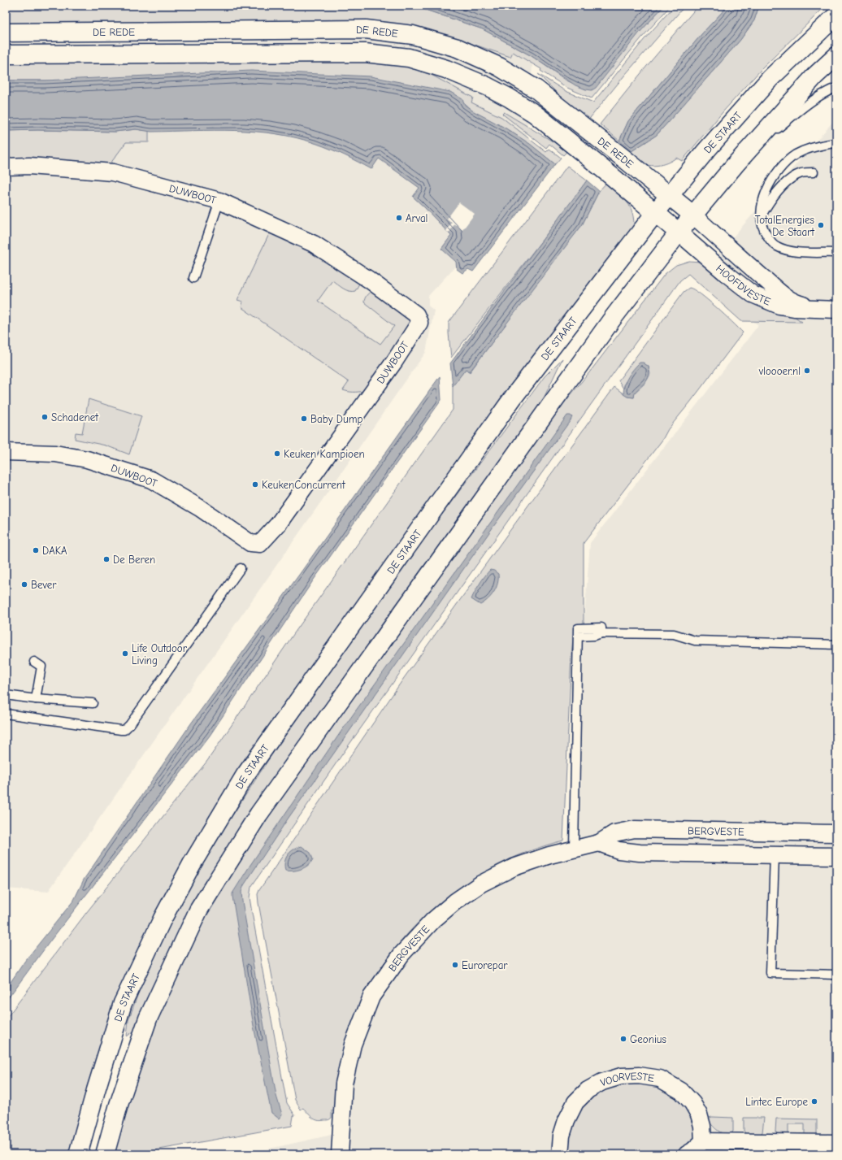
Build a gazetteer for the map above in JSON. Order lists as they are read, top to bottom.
{
  "streets": {
    "main road": ["DE REDE", "DE STAART"],
    "street": [
      "DUWBOOT",
      "HOOFDVESTE",
      "BERGVESTE",
      "VOORVESTE"
    ]
  },
  "crossings": [
    ["DE REDE", "DE STAART"],
    ["DE REDE", "HOOFDVESTE"]
  ],
  "places": [
    "Arval",
    "TotalEnergies De Staart",
    "vloooer.nl",
    "Schadenet",
    "Baby Dump",
    "Keuken Kampioen",
    "KeukenConcurrent",
    "DAKA",
    "De Beren",
    "Bever",
    "Life Outdoor Living",
    "Eurorepar",
    "Geonius",
    "Lintec Europe"
  ]
}
